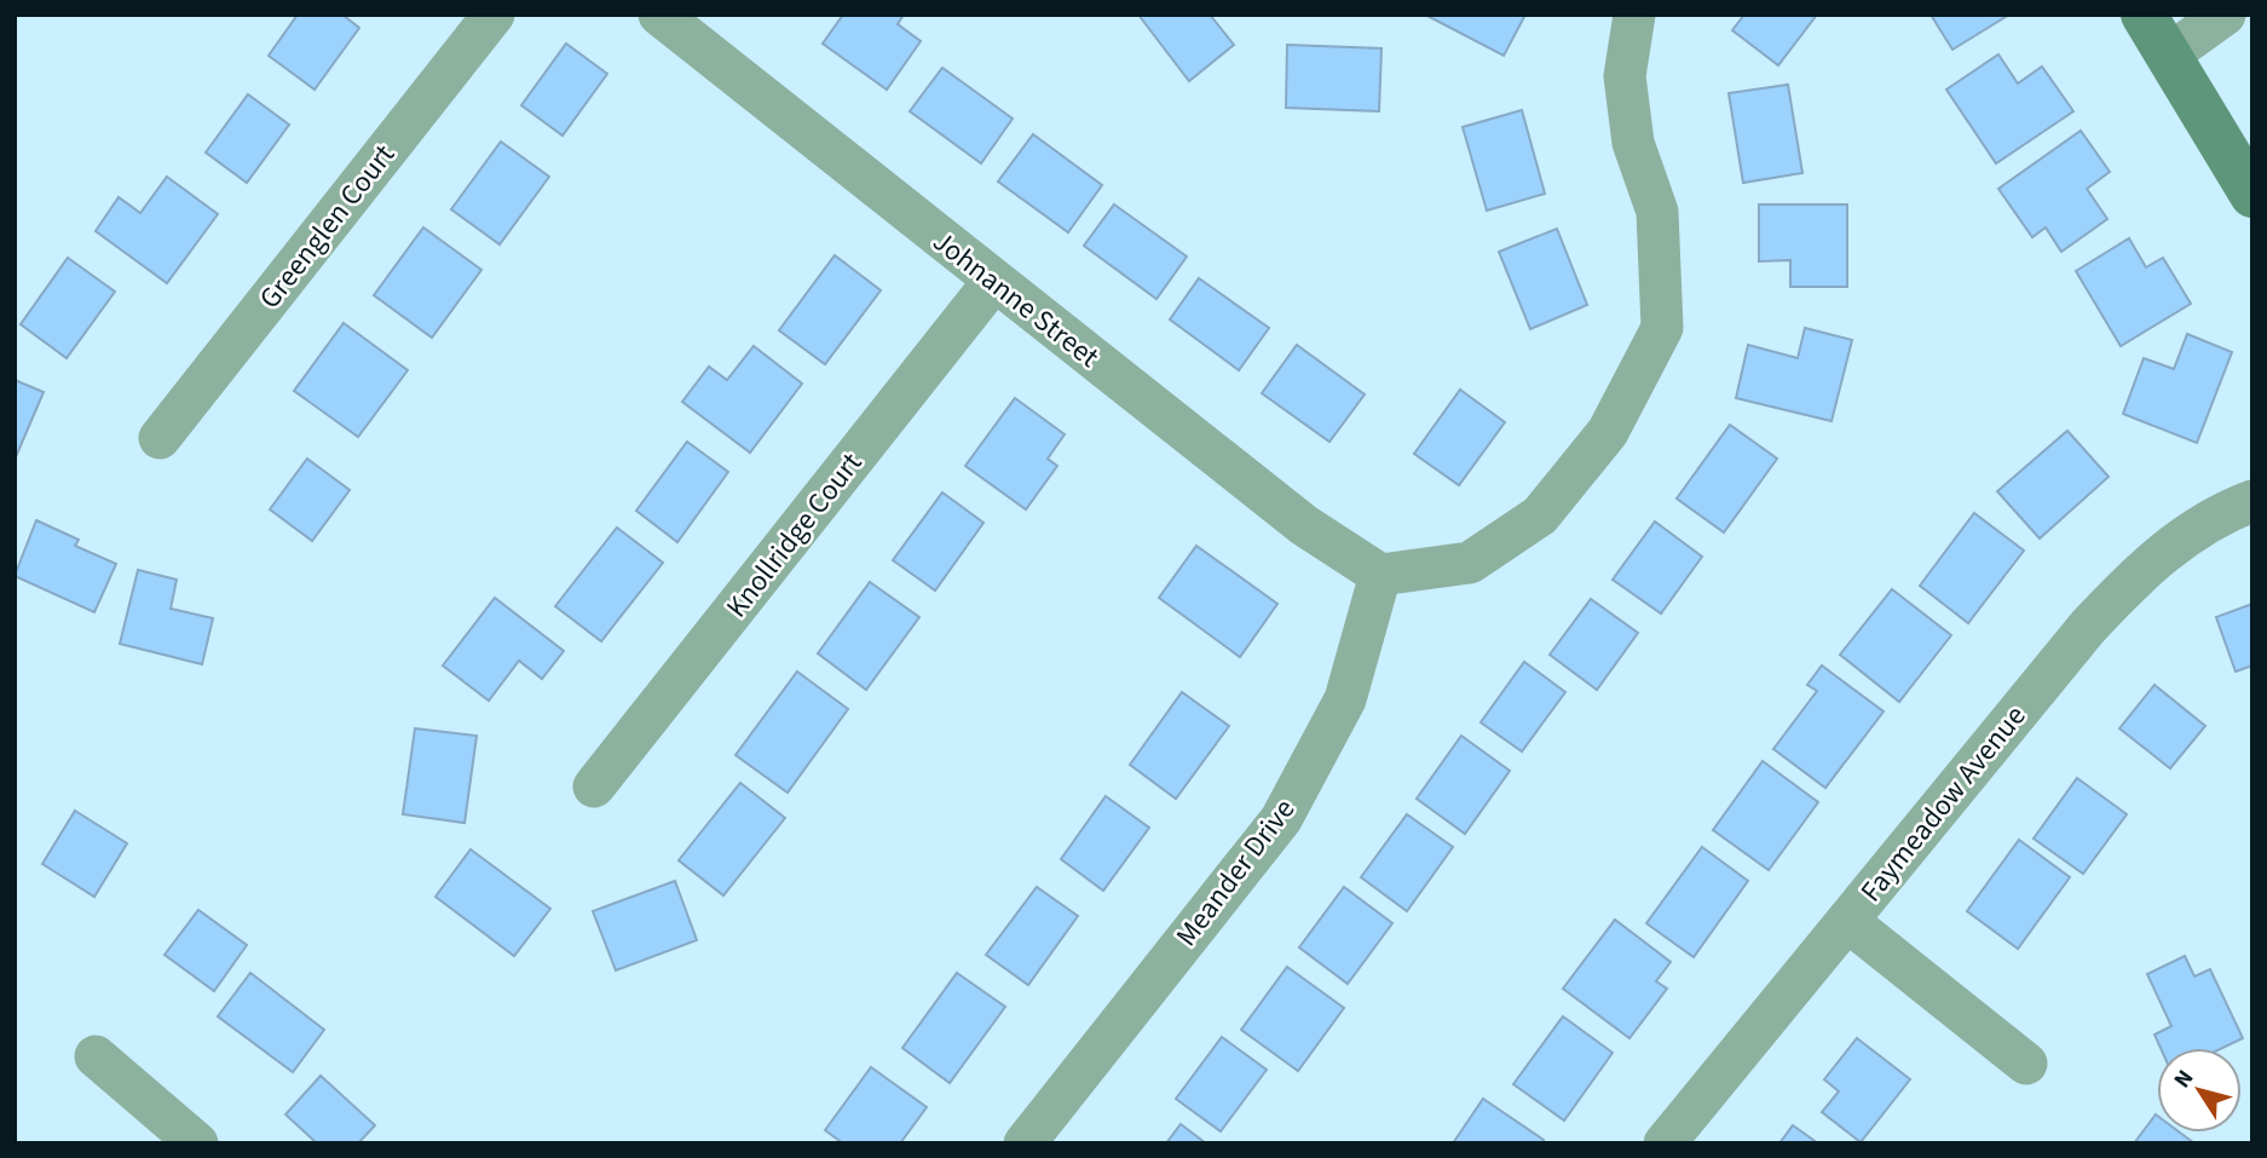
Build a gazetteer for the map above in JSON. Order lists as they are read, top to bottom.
{
  "streets": {
    "street": [
      "Greenglen Court",
      "Johnanne Street",
      "Knollridge Court",
      "Faymeadow Avenue",
      "Meander Drive"
    ]
  },
  "crossings": [
    ["Johnanne Street", "Knollridge Court"],
    ["Johnanne Street", "Meander Drive"]
  ],
  "north": "top left"
}
